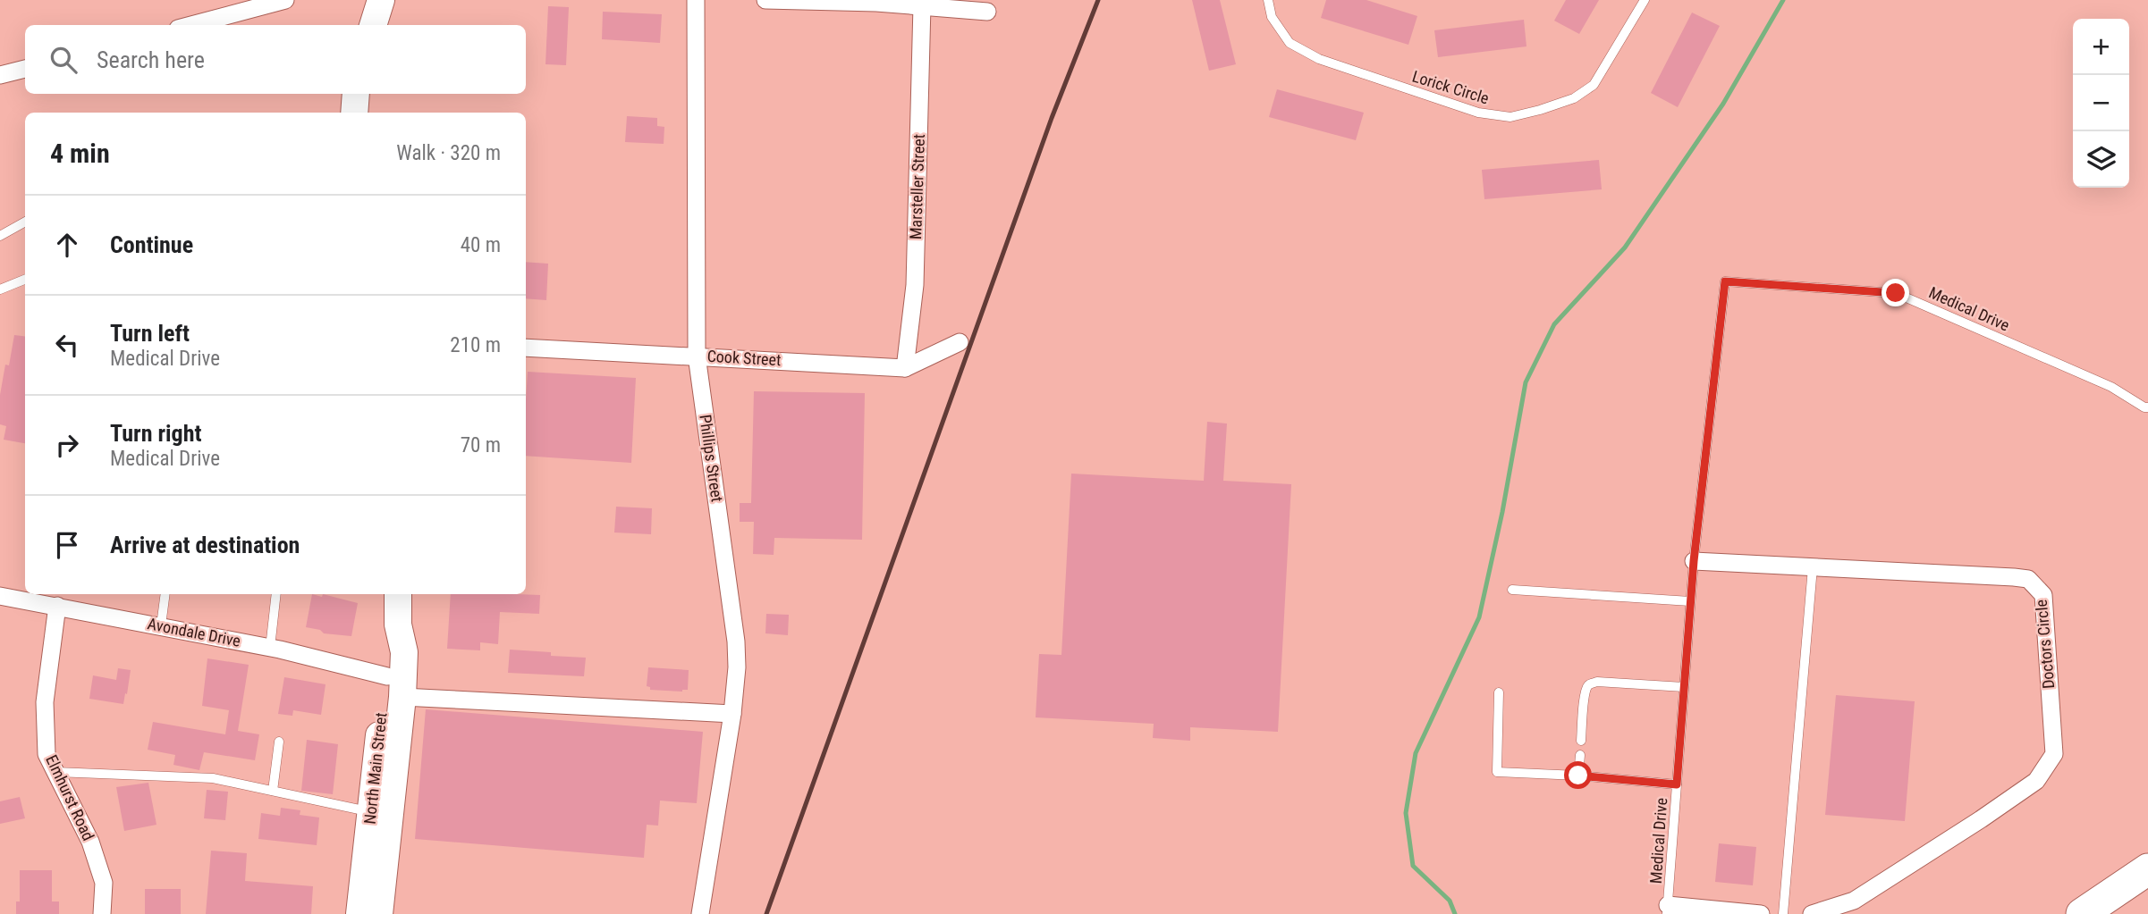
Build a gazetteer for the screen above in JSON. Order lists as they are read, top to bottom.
{
  "streets": {
    "main road": ["North Main Street"],
    "street": [
      "Marsteller Street",
      "Cook Street",
      "Phillips Street",
      "Avondale Drive",
      "Doctors Circle",
      "Elmhurst Road"
    ],
    "lane": ["Lorick Circle", "Medical Drive"]
  },
  "crossings": [
    ["Marsteller Street", "Cook Street"],
    ["Medical Drive", "Doctors Circle"],
    ["Cook Street", "Phillips Street"],
    ["Phillips Street", "Avondale Drive"],
    ["Avondale Drive", "North Main Street"],
    ["Avondale Drive", "Elmhurst Road"]
  ],
  "page": {
    "map_buttons": ["+", "−"],
    "search": "Search here",
    "heading": ["4 min", "Walk · 320 m"],
    "list": [
      ["Continue", "40 m"],
      ["Turn left", "Medical Drive", "210 m"],
      ["Turn right", "Medical Drive", "70 m"],
      "Arrive at destination"
    ]
  }
}
